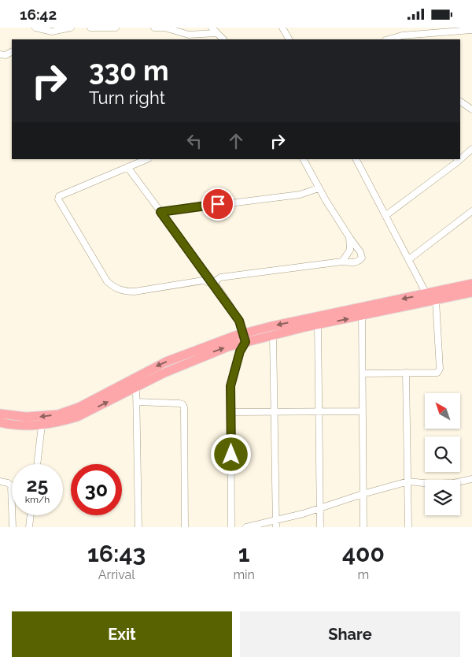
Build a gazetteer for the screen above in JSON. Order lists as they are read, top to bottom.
{
  "north": "top left",
  "page": {
    "status": "16:42",
    "turn": ["330 m", "Turn right"],
    "speed": "25 km/h",
    "limit": "30",
    "eta": [
      "16:43",
      "Arrival",
      "1",
      "min",
      "400",
      "m"
    ],
    "buttons": ["Exit", "Share"]
  }
}
